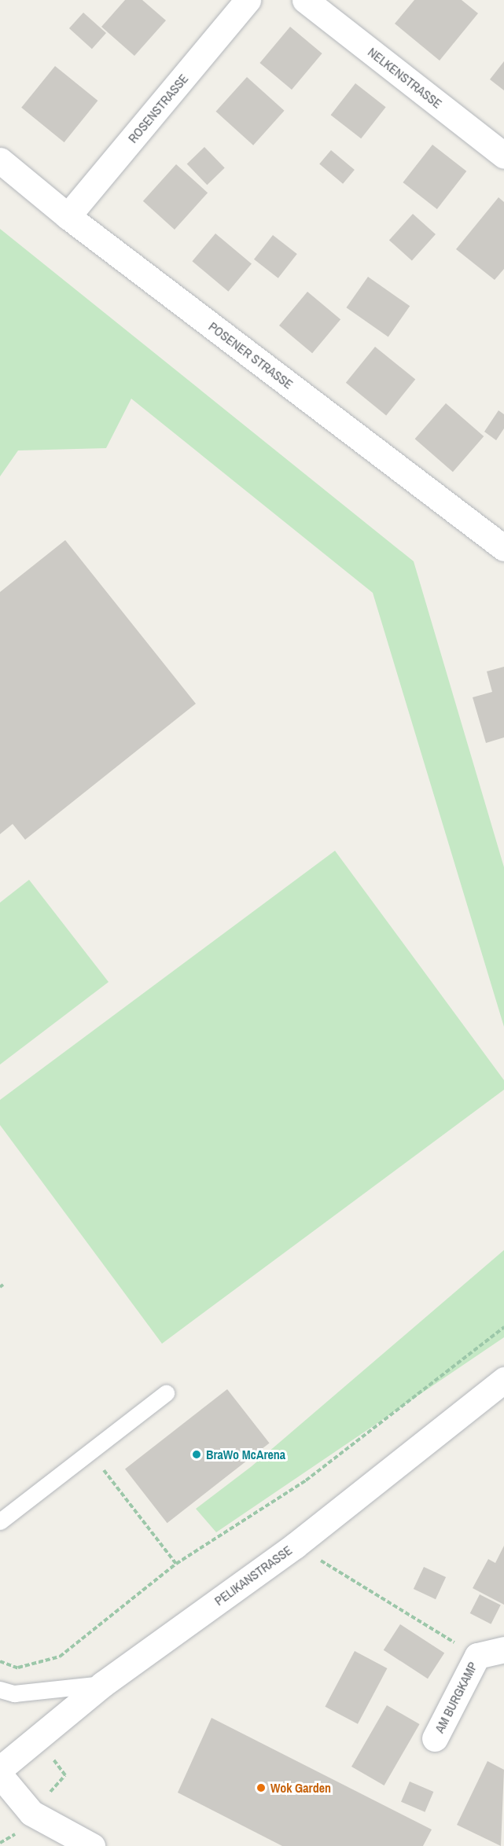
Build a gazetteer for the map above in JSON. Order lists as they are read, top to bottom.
{
  "streets": {
    "street": [
      "NELKENSTRASSE",
      "ROSENSTRASSE",
      "POSENER STRASSE",
      "PELIKANSTRASSE",
      "AM BURGKAMP"
    ]
  },
  "crossings": [
    ["ROSENSTRASSE", "POSENER STRASSE"]
  ],
  "places": ["BraWo McArena", "Wok Garden"]
}
